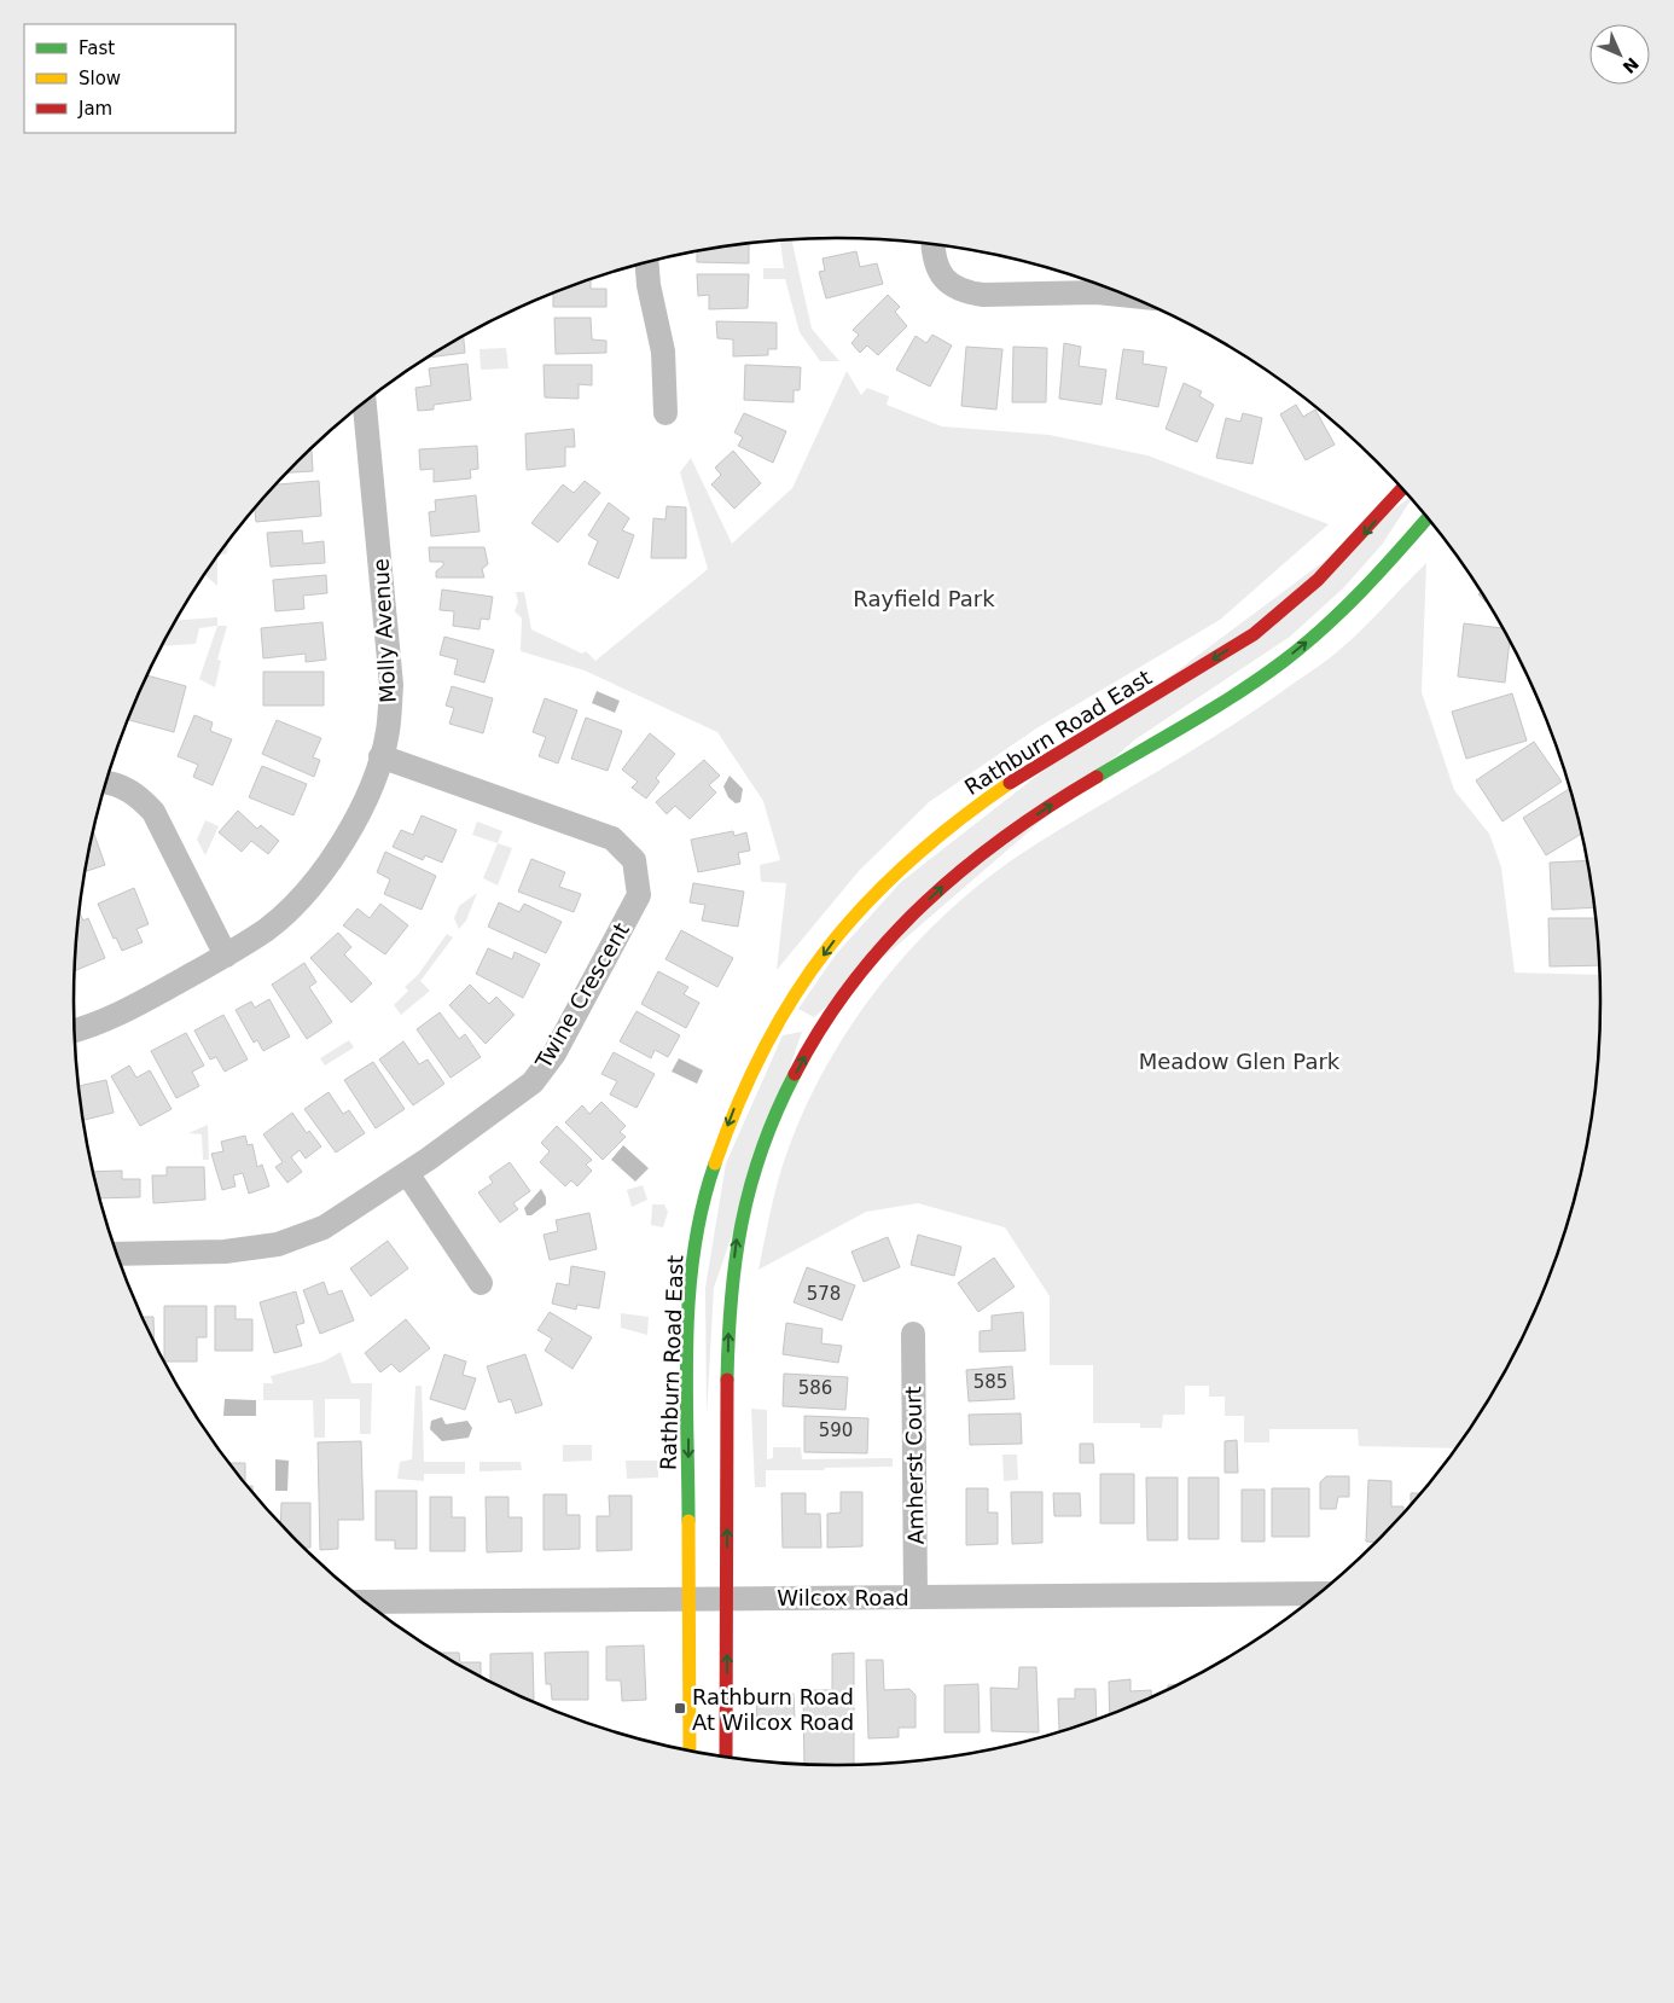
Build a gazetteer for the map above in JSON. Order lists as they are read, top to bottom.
{
  "streets": {
    "street": [
      "Molly Avenue",
      "Rathburn Road East",
      "Twine Crescent",
      "Amherst Court",
      "Wilcox Road"
    ]
  },
  "crossings": [
    ["Molly Avenue", "Twine Crescent"],
    ["Rathburn Road East", "Wilcox Road"],
    ["Amherst Court", "Wilcox Road"]
  ],
  "parks": ["Rayfield Park", "Meadow Glen Park"],
  "places": {
    "transit": ["Rathburn Road At Wilcox Road"]
  },
  "house_numbers": [
    "578",
    "585",
    "586",
    "590"
  ],
  "legend": ["Fast", "Slow", "Jam"],
  "north": "bottom right"
}
